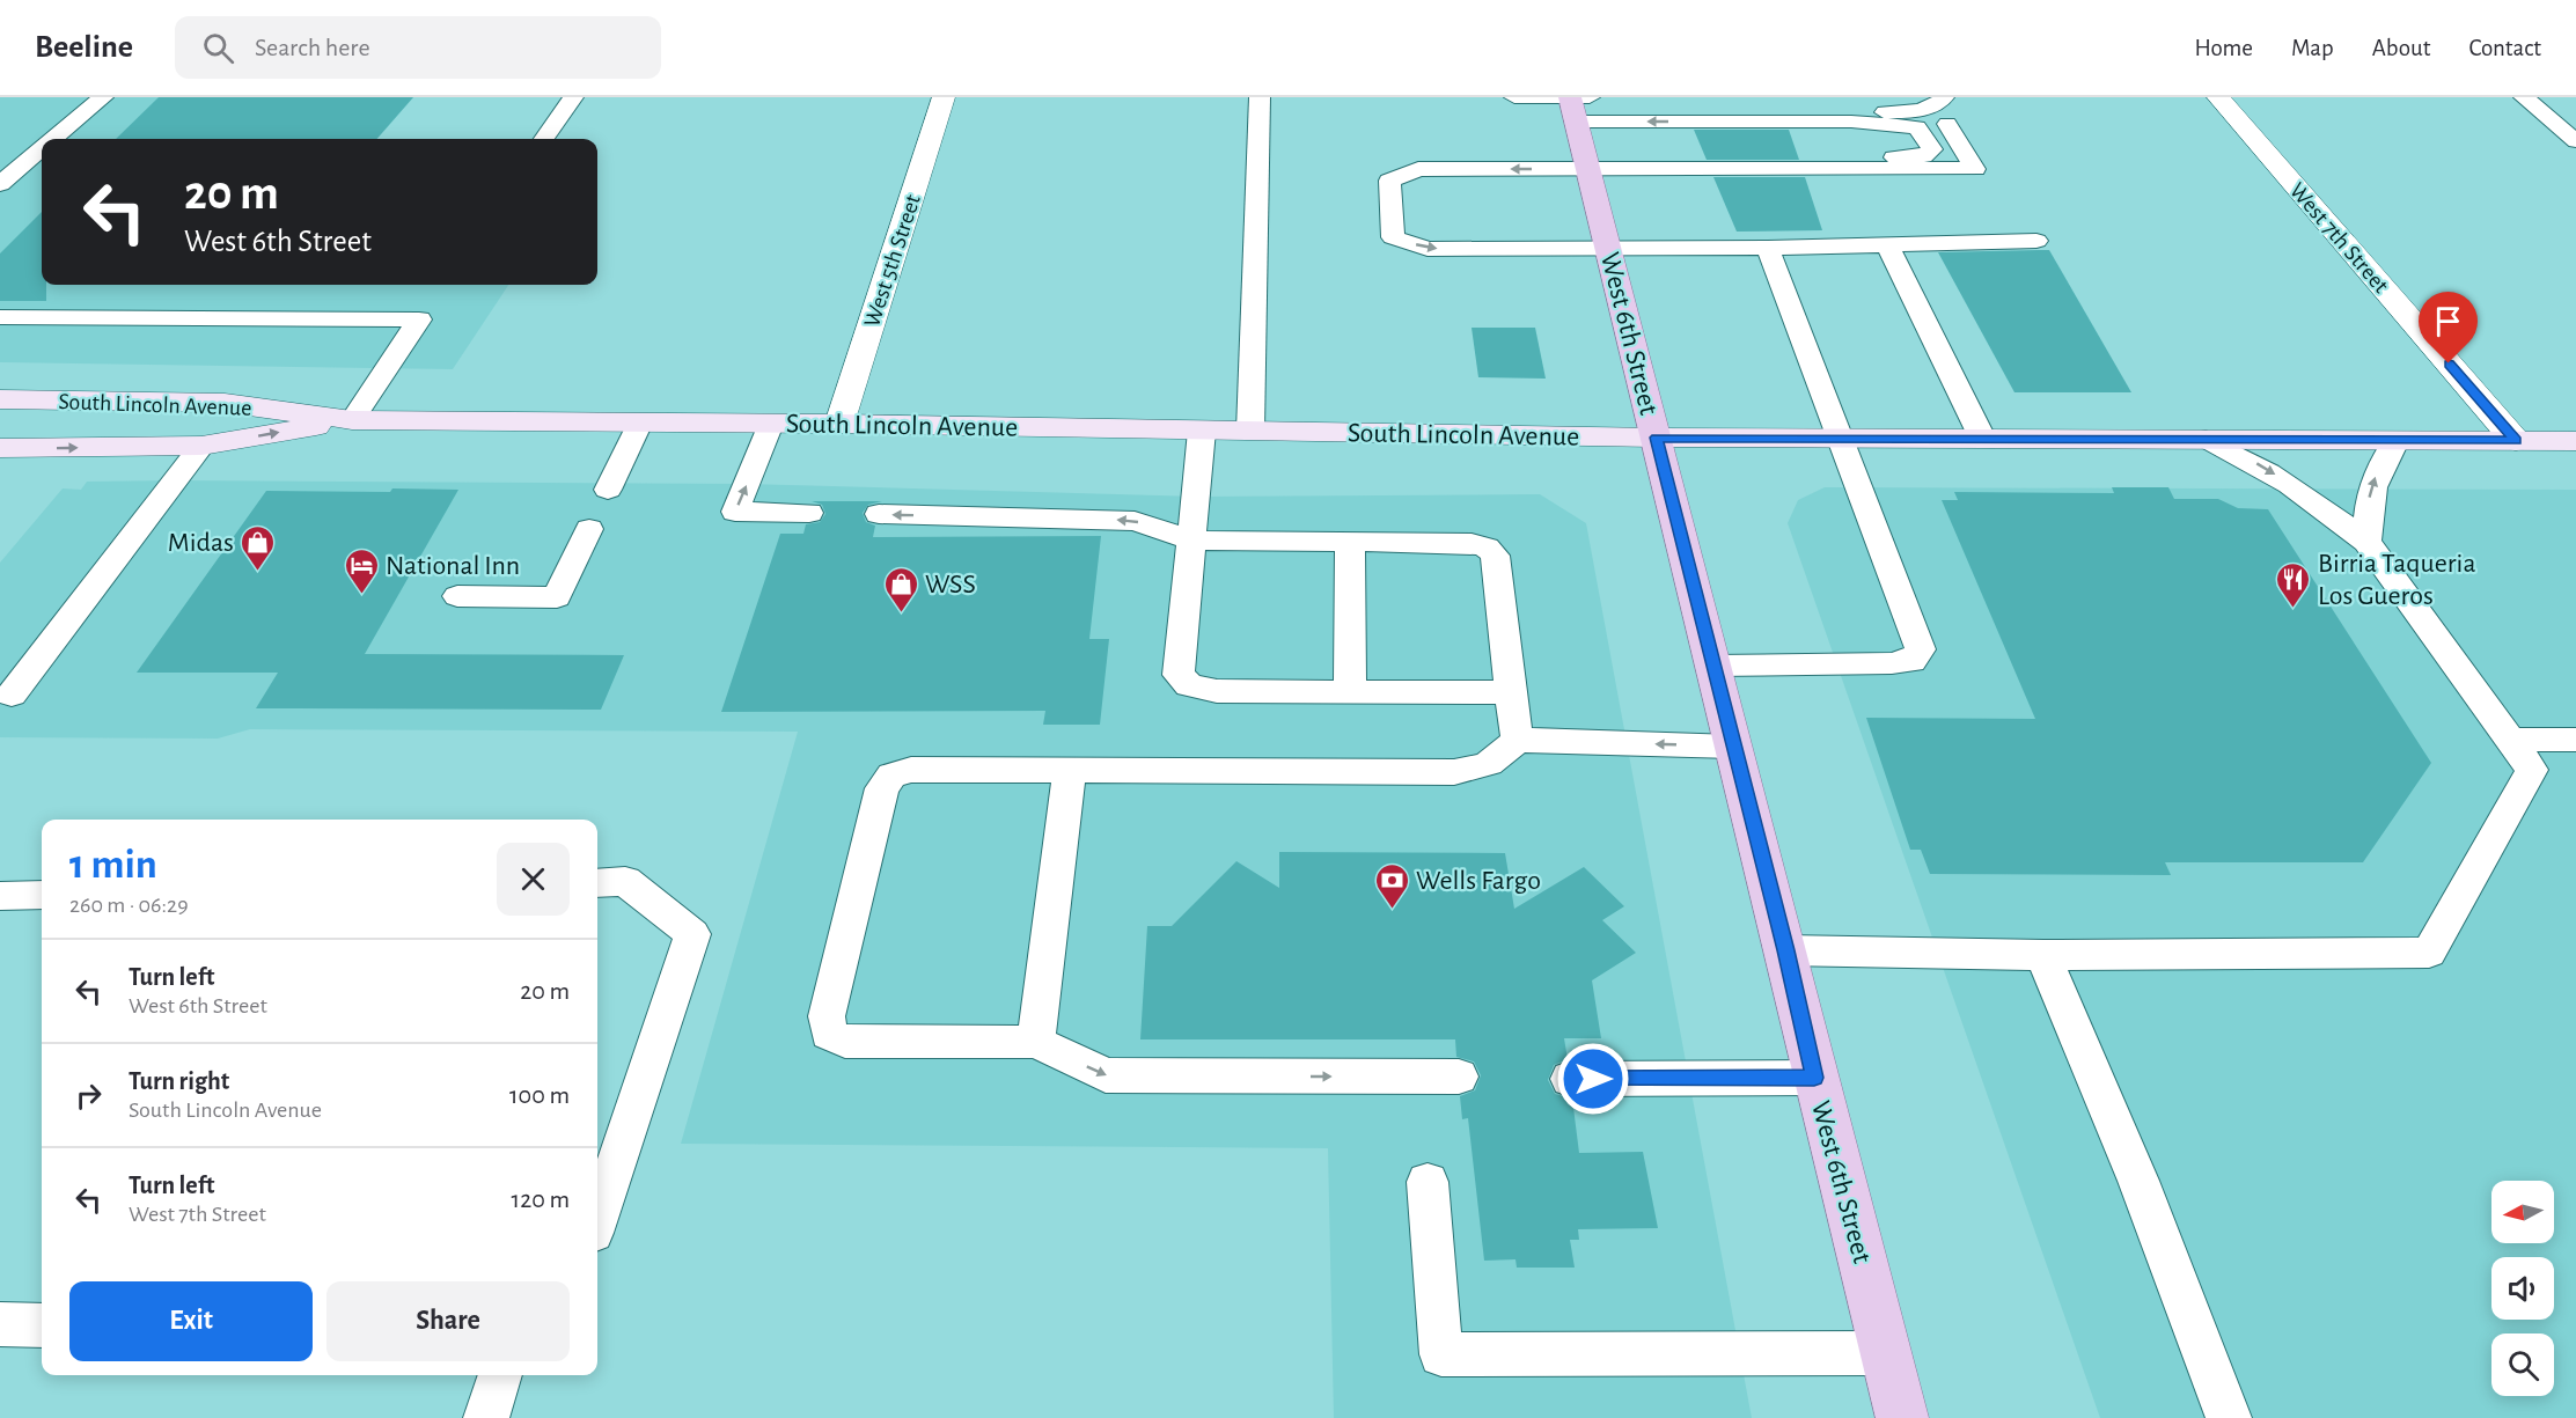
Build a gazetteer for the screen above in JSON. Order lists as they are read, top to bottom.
{
  "streets": {
    "main road": ["West 6th Street", "South Lincoln Avenue"],
    "street": ["West 7th Street", "West 5th Street"]
  },
  "crossings": [
    ["West 7th Street", "South Lincoln Avenue"],
    ["West 5th Street", "South Lincoln Avenue"],
    ["West 6th Street", "South Lincoln Avenue"]
  ],
  "places": {
    "shop": ["Midas", "WSS"],
    "hotel": ["National Inn"],
    "restaurant": ["Birria Taqueria Los Gueros"],
    "bank": ["Wells Fargo"]
  },
  "north": "left",
  "page": {
    "header": "Beeline",
    "search": "Search here",
    "nav": [
      "Home",
      "Map",
      "About",
      "Contact"
    ],
    "turn": ["20 m", "West 6th Street"],
    "heading": ["1 min", "260 m · 06:29"],
    "list": [
      {
        "name": "Turn left",
        "note": "West 6th Street",
        "value": "20 m"
      },
      {
        "name": "Turn right",
        "note": "South Lincoln Avenue",
        "value": "100 m"
      },
      {
        "name": "Turn left",
        "note": "West 7th Street",
        "value": "120 m"
      }
    ],
    "buttons": ["Exit", "Share"]
  }
}
